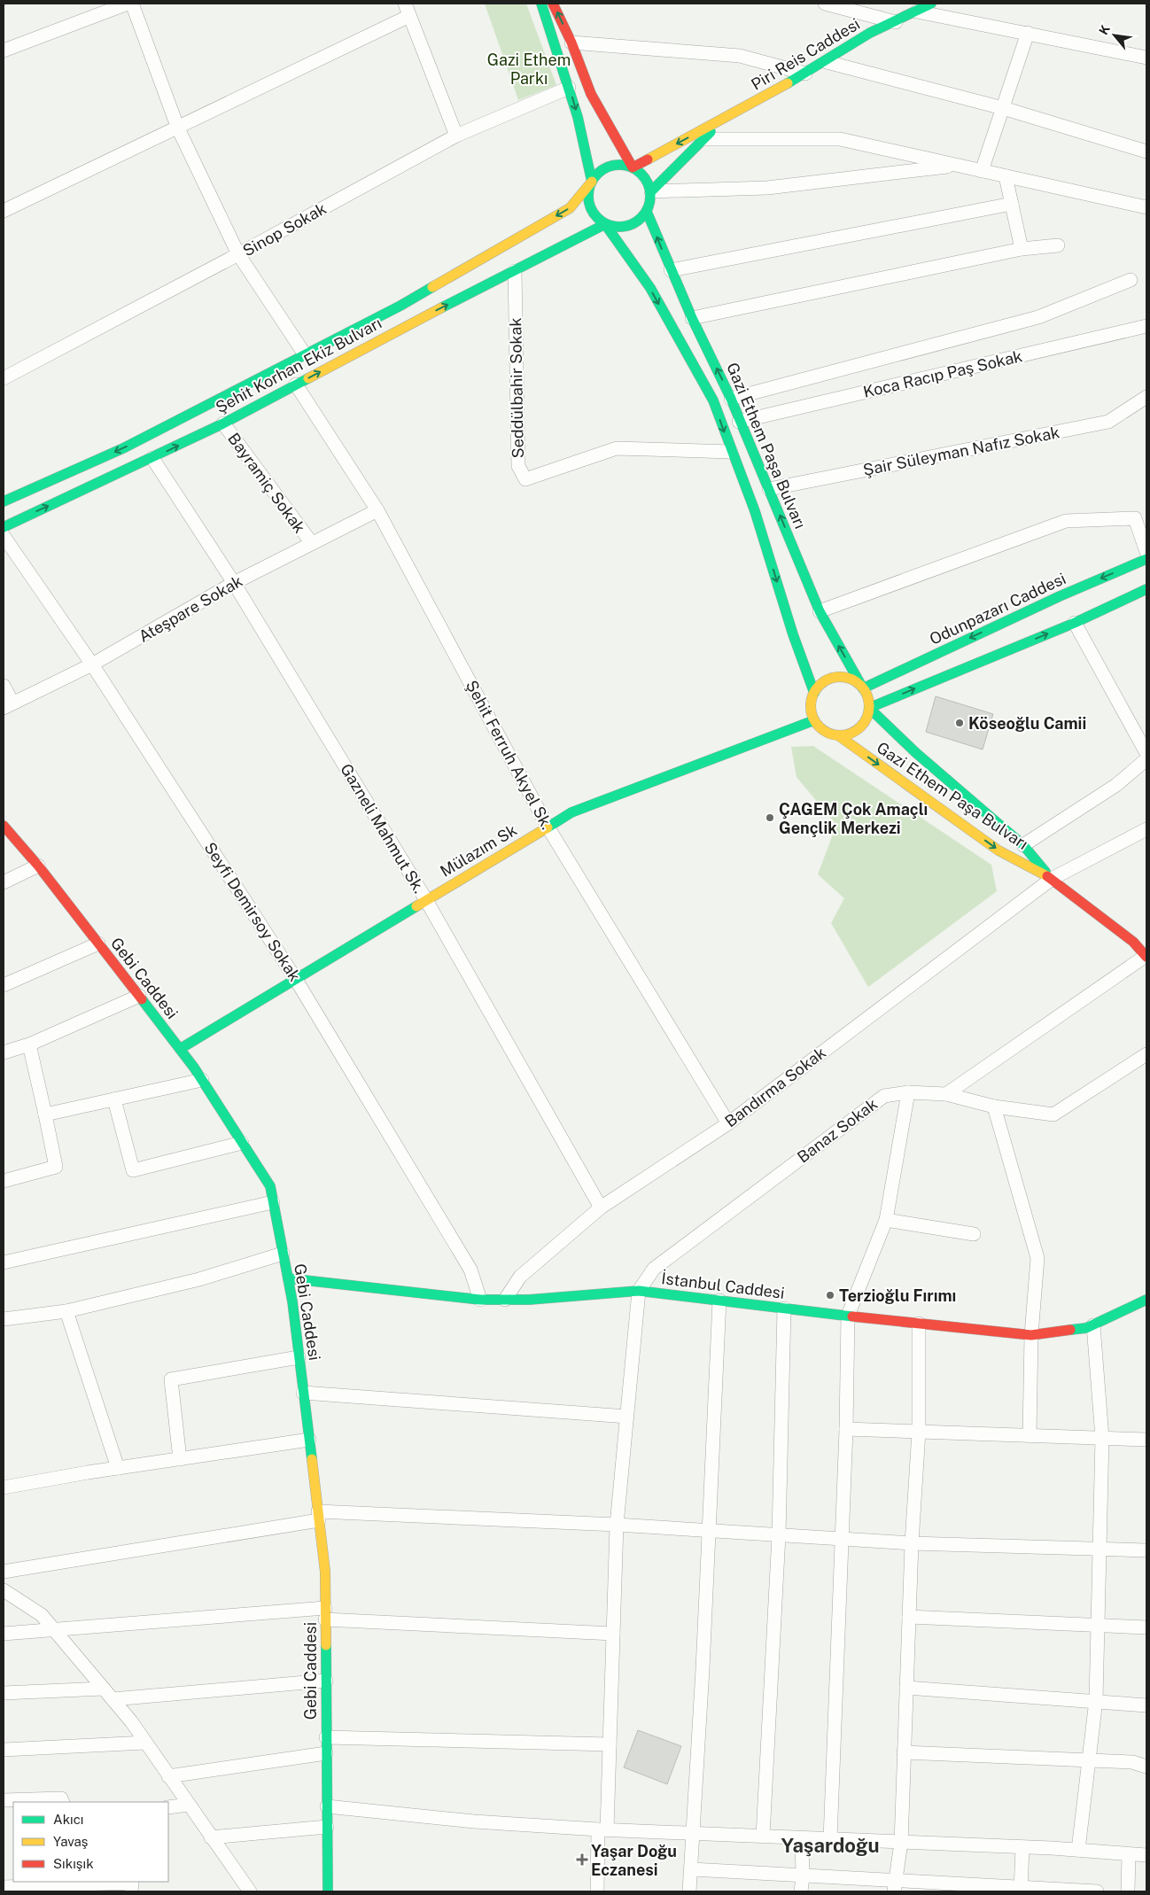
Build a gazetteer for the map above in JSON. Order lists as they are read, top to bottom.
{
  "streets": {
    "main road": [
      "Piri Reis Caddesi",
      "Şehit Korhan Ekiz Bulvarı",
      "Gazi Ethem Paşa Bulvarı",
      "Odunpazarı Caddesi",
      "Mülazım Sk",
      "Gebi Caddesi",
      "İstanbul Caddesi"
    ],
    "street": [
      "Sinop Sokak",
      "Koca Racıp Paş Sokak",
      "Seddülbahir Sokak",
      "Şair Süleyman Nafız Sokak",
      "Bayramiç Sokak",
      "Ateşpare Sokak",
      "Şehit Ferruh Akyel Sk.",
      "Gazneli Mahmut Sk.",
      "Seyfi Demirsoy Sokak",
      "Bandırma Sokak",
      "Banaz Sokak"
    ]
  },
  "crossings": [
    ["Piri Reis Caddesi", "Şehit Korhan Ekiz Bulvarı"],
    ["Piri Reis Caddesi", "Gazi Ethem Paşa Bulvarı"],
    ["Şehit Korhan Ekiz Bulvarı", "Seddülbahir Sokak"],
    ["Şehit Korhan Ekiz Bulvarı", "Gazi Ethem Paşa Bulvarı"],
    ["Şehit Korhan Ekiz Bulvarı", "Bayramiç Sokak"],
    ["Şehit Korhan Ekiz Bulvarı", "Şehit Ferruh Akyel Sk."],
    ["Şehit Korhan Ekiz Bulvarı", "Gazneli Mahmut Sk."],
    ["Koca Racıp Paş Sokak", "Gazi Ethem Paşa Bulvarı"],
    ["Seddülbahir Sokak", "Gazi Ethem Paşa Bulvarı"],
    ["Gazi Ethem Paşa Bulvarı", "Şair Süleyman Nafız Sokak"],
    ["Gazi Ethem Paşa Bulvarı", "Odunpazarı Caddesi"],
    ["Gazi Ethem Paşa Bulvarı", "Mülazım Sk"],
    ["Gazi Ethem Paşa Bulvarı", "Bandırma Sokak"],
    ["Bayramiç Sokak", "Ateşpare Sokak"],
    ["Ateşpare Sokak", "Şehit Ferruh Akyel Sk."],
    ["Ateşpare Sokak", "Gazneli Mahmut Sk."],
    ["Ateşpare Sokak", "Seyfi Demirsoy Sokak"],
    ["Odunpazarı Caddesi", "Mülazım Sk"],
    ["Şehit Ferruh Akyel Sk.", "Mülazım Sk"],
    ["Şehit Ferruh Akyel Sk.", "Bandırma Sokak"],
    ["Gazneli Mahmut Sk.", "Mülazım Sk"],
    ["Gazneli Mahmut Sk.", "Bandırma Sokak"],
    ["Mülazım Sk", "Seyfi Demirsoy Sokak"],
    ["Mülazım Sk", "Gebi Caddesi"],
    ["Seyfi Demirsoy Sokak", "İstanbul Caddesi"],
    ["Gebi Caddesi", "İstanbul Caddesi"],
    ["Bandırma Sokak", "İstanbul Caddesi"],
    ["Banaz Sokak", "İstanbul Caddesi"]
  ],
  "districts": ["Yaşardoğu"],
  "parks": ["Gazi Ethem Parkı"],
  "places": {
    "other": ["Köseoğlu Camii", "ÇAGEM Çok Amaçlı Gençlik Merkezi", "Terzioğlu Fırımı"],
    "health": ["Yaşar Doğu Eczanesi"]
  },
  "legend": ["Akıcı", "Yavaş", "Sıkışık"],
  "north": "top left"
}
